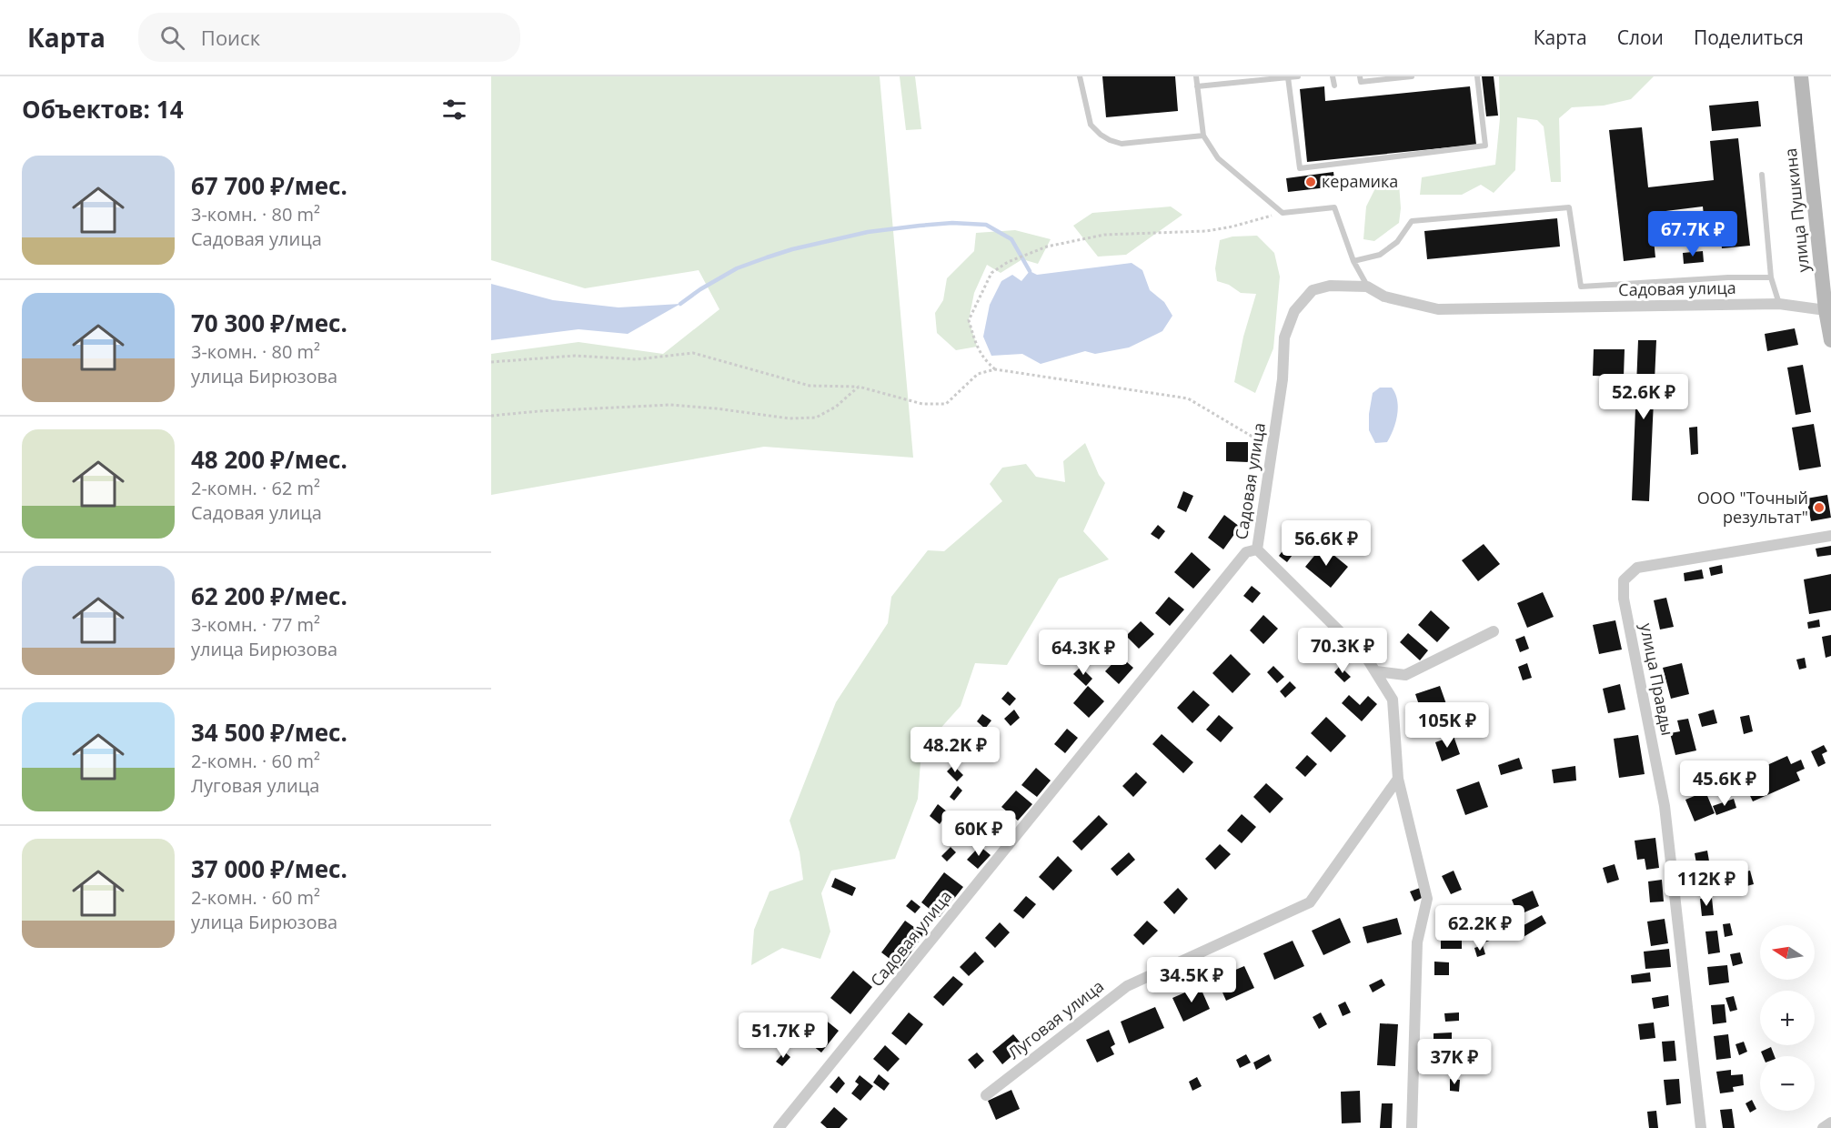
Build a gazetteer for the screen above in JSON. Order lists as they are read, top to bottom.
{
  "streets": {
    "main road": ["улица Пушкина"],
    "street": ["Садовая улица", "улица Правды", "Луговая улица"]
  },
  "crossings": [
    ["улица Пушкина", "Садовая улица"]
  ],
  "places": ["керамика", "ООО \"Точный результат\""],
  "north": "left",
  "page": {
    "header": "Карта",
    "search": "Поиск",
    "nav": ["Карта", "Слои", "Поделиться"],
    "heading": "Объектов: 14",
    "list": [
      {
        "name": "67 700 ₽/мес.",
        "note": "3-комн. · 80 m² · Садовая улица"
      },
      {
        "name": "70 300 ₽/мес.",
        "note": "3-комн. · 80 m² · улица Бирюзова"
      },
      {
        "name": "48 200 ₽/мес.",
        "note": "2-комн. · 62 m² · Садовая улица"
      },
      {
        "name": "62 200 ₽/мес.",
        "note": "3-комн. · 77 m² · улица Бирюзова"
      },
      {
        "name": "34 500 ₽/мес.",
        "note": "2-комн. · 60 m² · Луговая улица"
      },
      {
        "name": "37 000 ₽/мес.",
        "note": "2-комн. · 60 m² · улица Бирюзова"
      }
    ],
    "price": [
      "67.7K ₽",
      "52.6K ₽",
      "56.6K ₽",
      "70.3K ₽",
      "64.3K ₽",
      "105K ₽",
      "48.2K ₽",
      "45.6K ₽",
      "60K ₽",
      "112K ₽",
      "62.2K ₽",
      "34.5K ₽",
      "51.7K ₽",
      "37K ₽"
    ],
    "map_buttons": ["+", "−"]
  }
}
